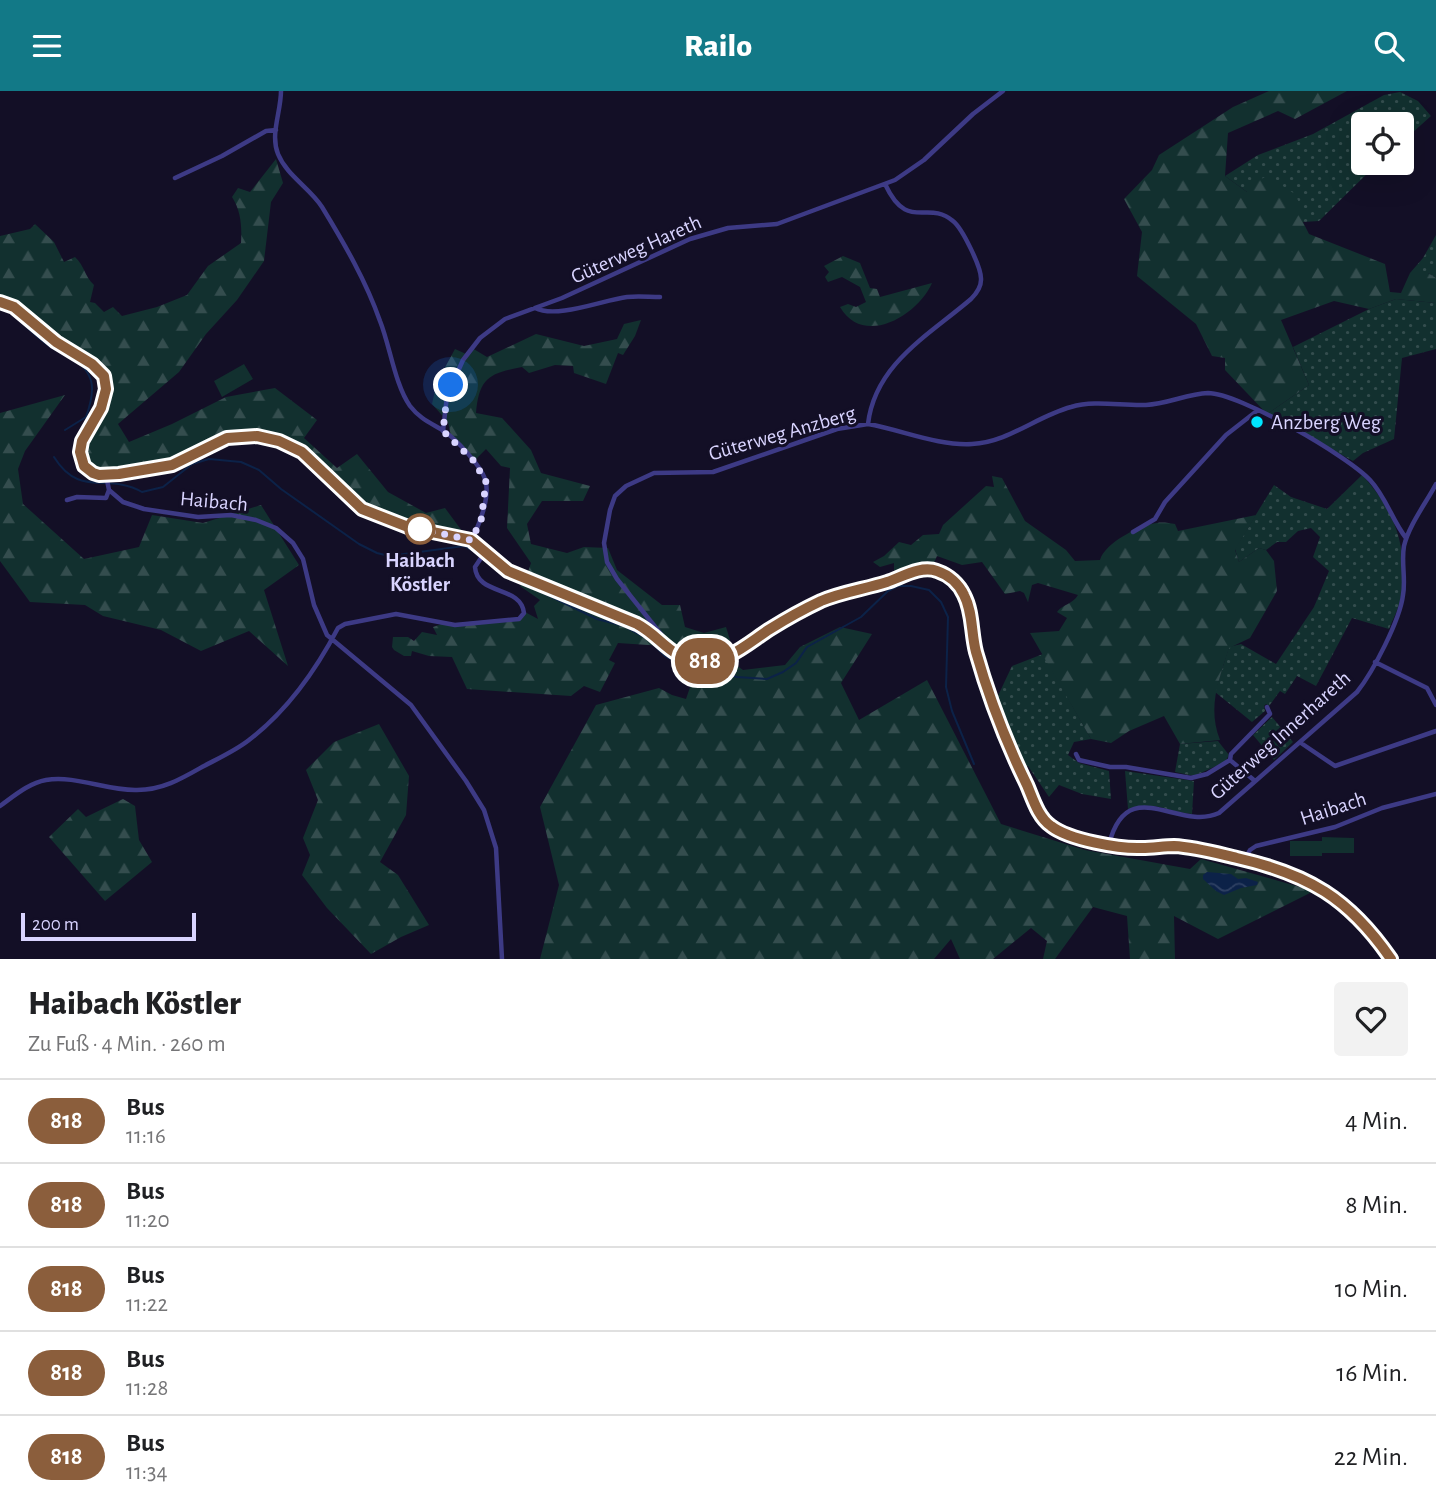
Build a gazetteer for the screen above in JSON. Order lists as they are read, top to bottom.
{
  "streets": {
    "street": [
      "Güterweg Hareth",
      "Güterweg Anzberg",
      "Haibach",
      "Güterweg Innerhareth"
    ]
  },
  "crossings": [
    ["Güterweg Anzberg", "Güterweg Innerhareth"],
    ["Haibach", "Güterweg Innerhareth"]
  ],
  "places": ["Anzberg Weg", "Haibach Köstler"],
  "lines": ["bus line 818"],
  "scale_bar": "200 m",
  "page": {
    "header": "Railo",
    "on_map": "818",
    "scale": "200 m",
    "heading": ["Haibach Köstler", "Zu Fuß · 4 Min. · 260 m"],
    "list": [
      {
        "mark": "818",
        "name": "Bus",
        "note": "11:16",
        "value": "4 Min."
      },
      {
        "mark": "818",
        "name": "Bus",
        "note": "11:20",
        "value": "8 Min."
      },
      {
        "mark": "818",
        "name": "Bus",
        "note": "11:22",
        "value": "10 Min."
      },
      {
        "mark": "818",
        "name": "Bus",
        "note": "11:28",
        "value": "16 Min."
      },
      {
        "mark": "818",
        "name": "Bus",
        "note": "11:34",
        "value": "22 Min."
      }
    ]
  }
}
